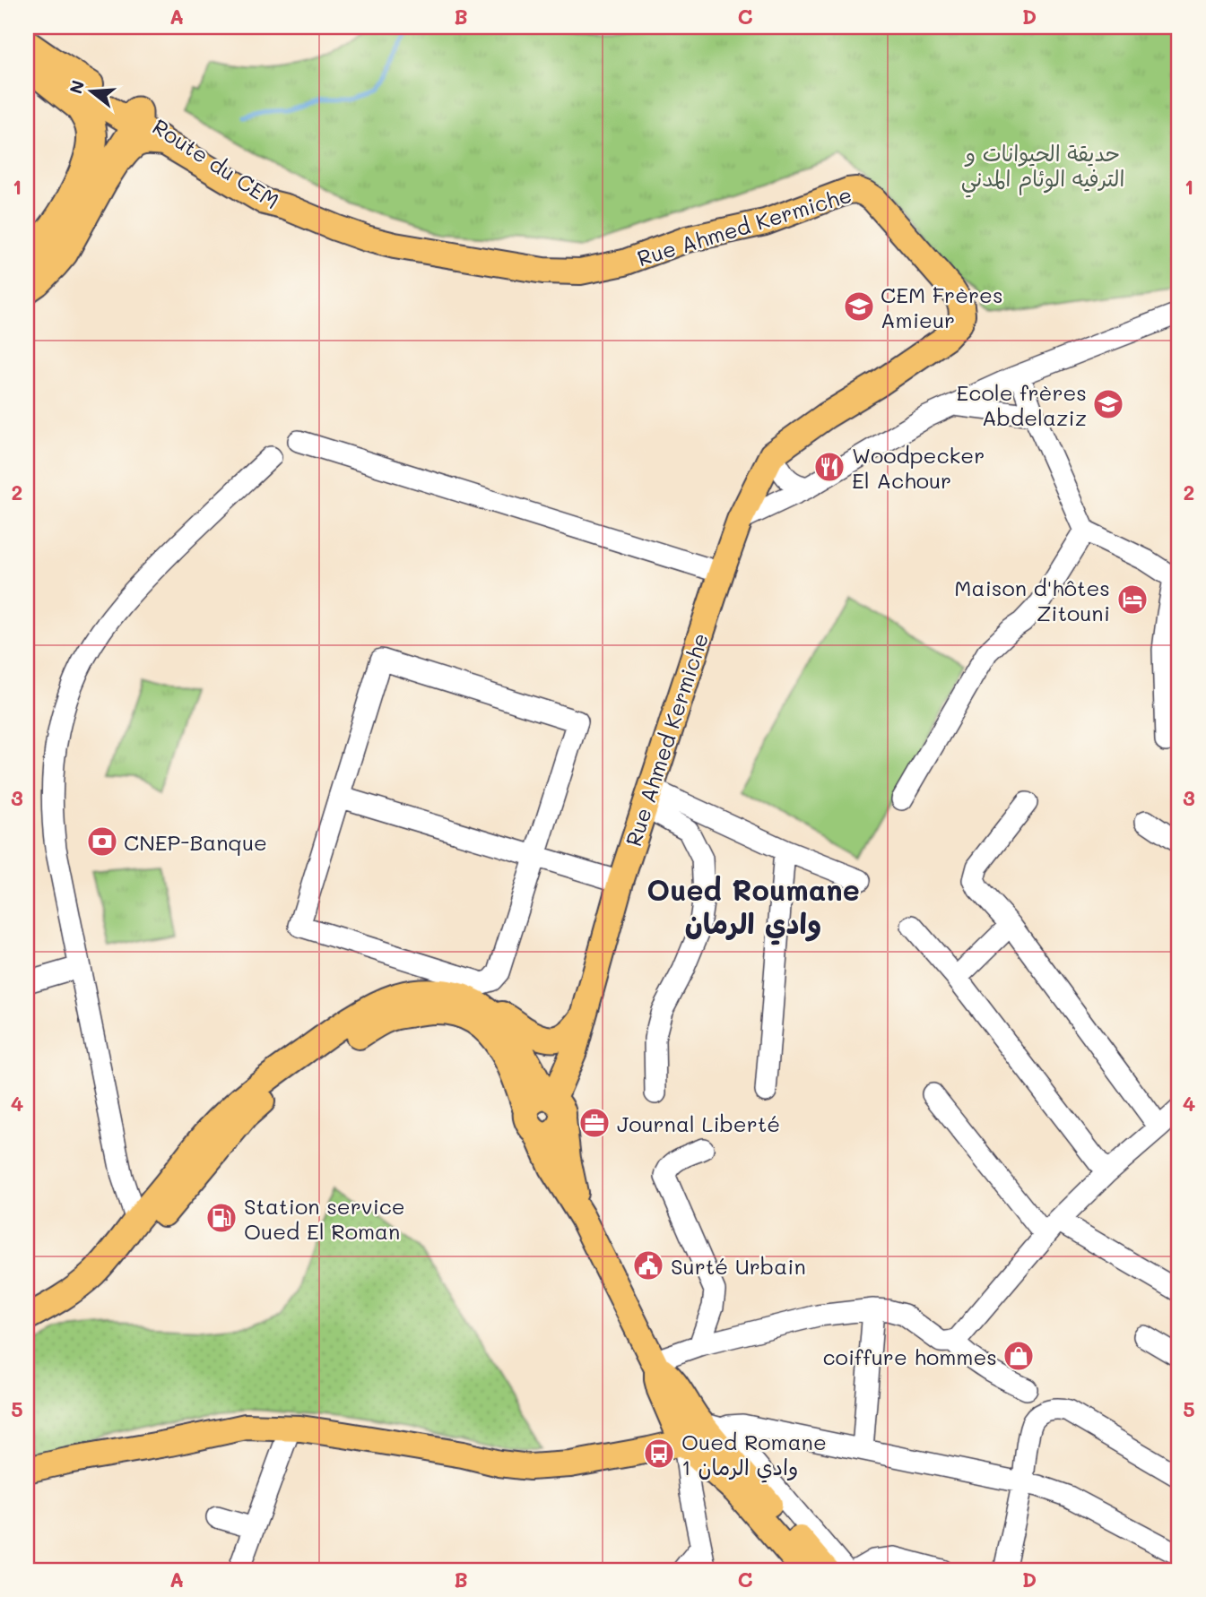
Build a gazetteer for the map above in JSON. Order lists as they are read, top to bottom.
{
  "streets": {
    "main road": ["Route du CEM", "Rue Ahmed Kermiche"]
  },
  "crossings": [
    ["Route du CEM", "Rue Ahmed Kermiche"]
  ],
  "districts": ["Oued Roumane وادي الرمان"],
  "parks": ["حديقة الحيوانات و الترفيه الوئام المدني"],
  "places": {
    "school or university": ["CEM Frères Amieur", "Ecole frères Abdelaziz"],
    "restaurant": ["Woodpecker El Achour"],
    "hotel": ["Maison d'hôtes Zitouni"],
    "bank": ["CNEP-Banque"],
    "office": ["Journal Liberté"],
    "fuel station": ["Station service Oued El Roman"],
    "public building": ["Surté Urbain"],
    "shop": ["coiffure hommes"],
    "bus stop": ["Oued Romane 1 وادي الرمان"]
  },
  "north": "left",
  "grid": {
    "columns": [
      "A",
      "B",
      "C",
      "D"
    ],
    "rows": [
      "1",
      "2",
      "3",
      "4",
      "5"
    ]
  }
}
